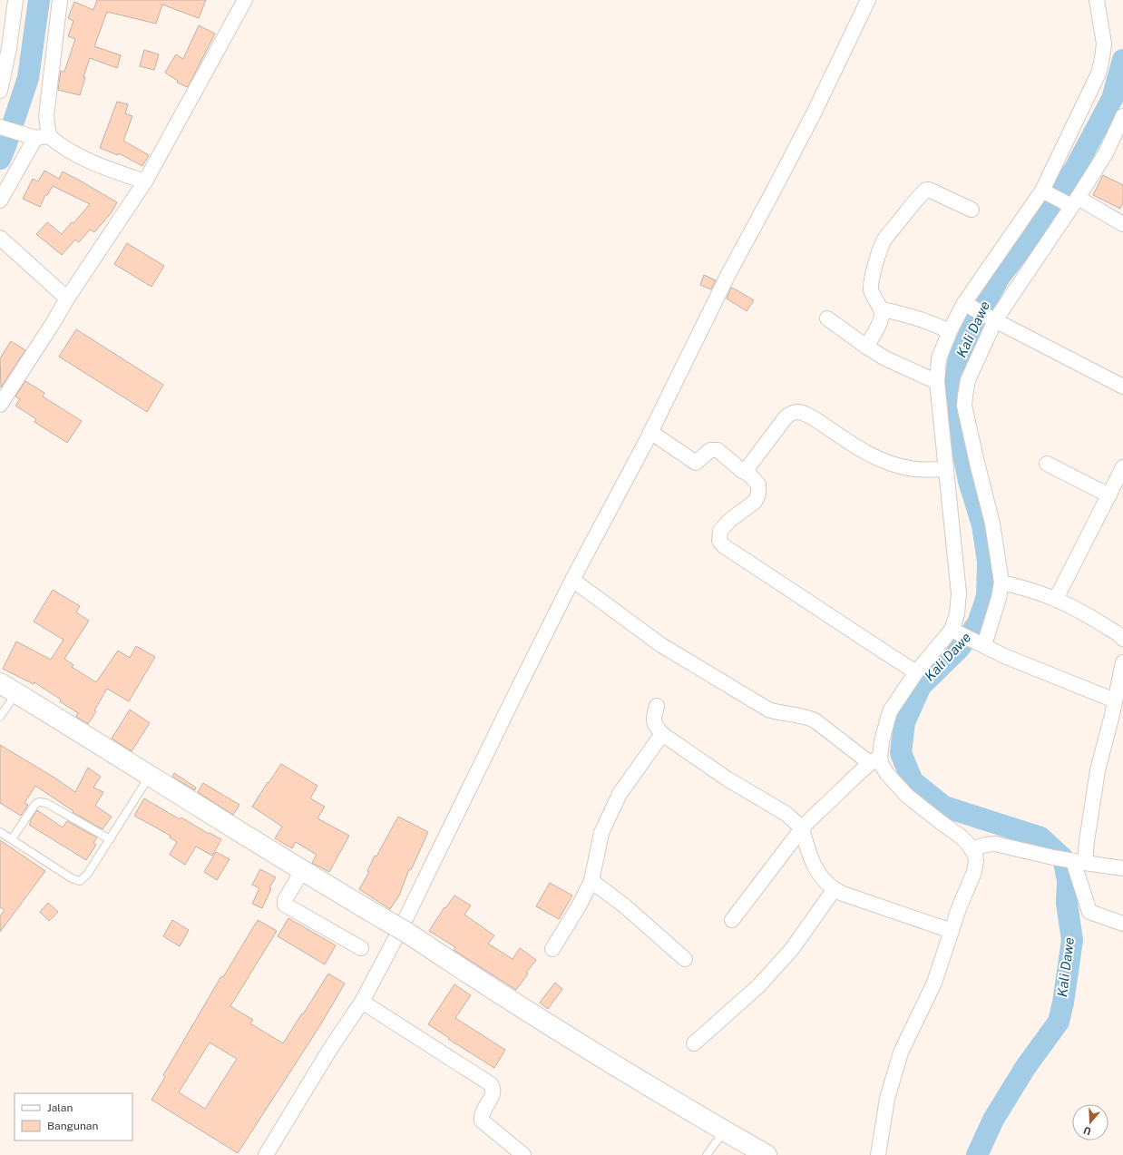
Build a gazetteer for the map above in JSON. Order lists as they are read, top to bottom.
{
  "water": ["Kali Dawe"],
  "legend": ["Jalan", "Bangunan"],
  "north": "bottom"
}
